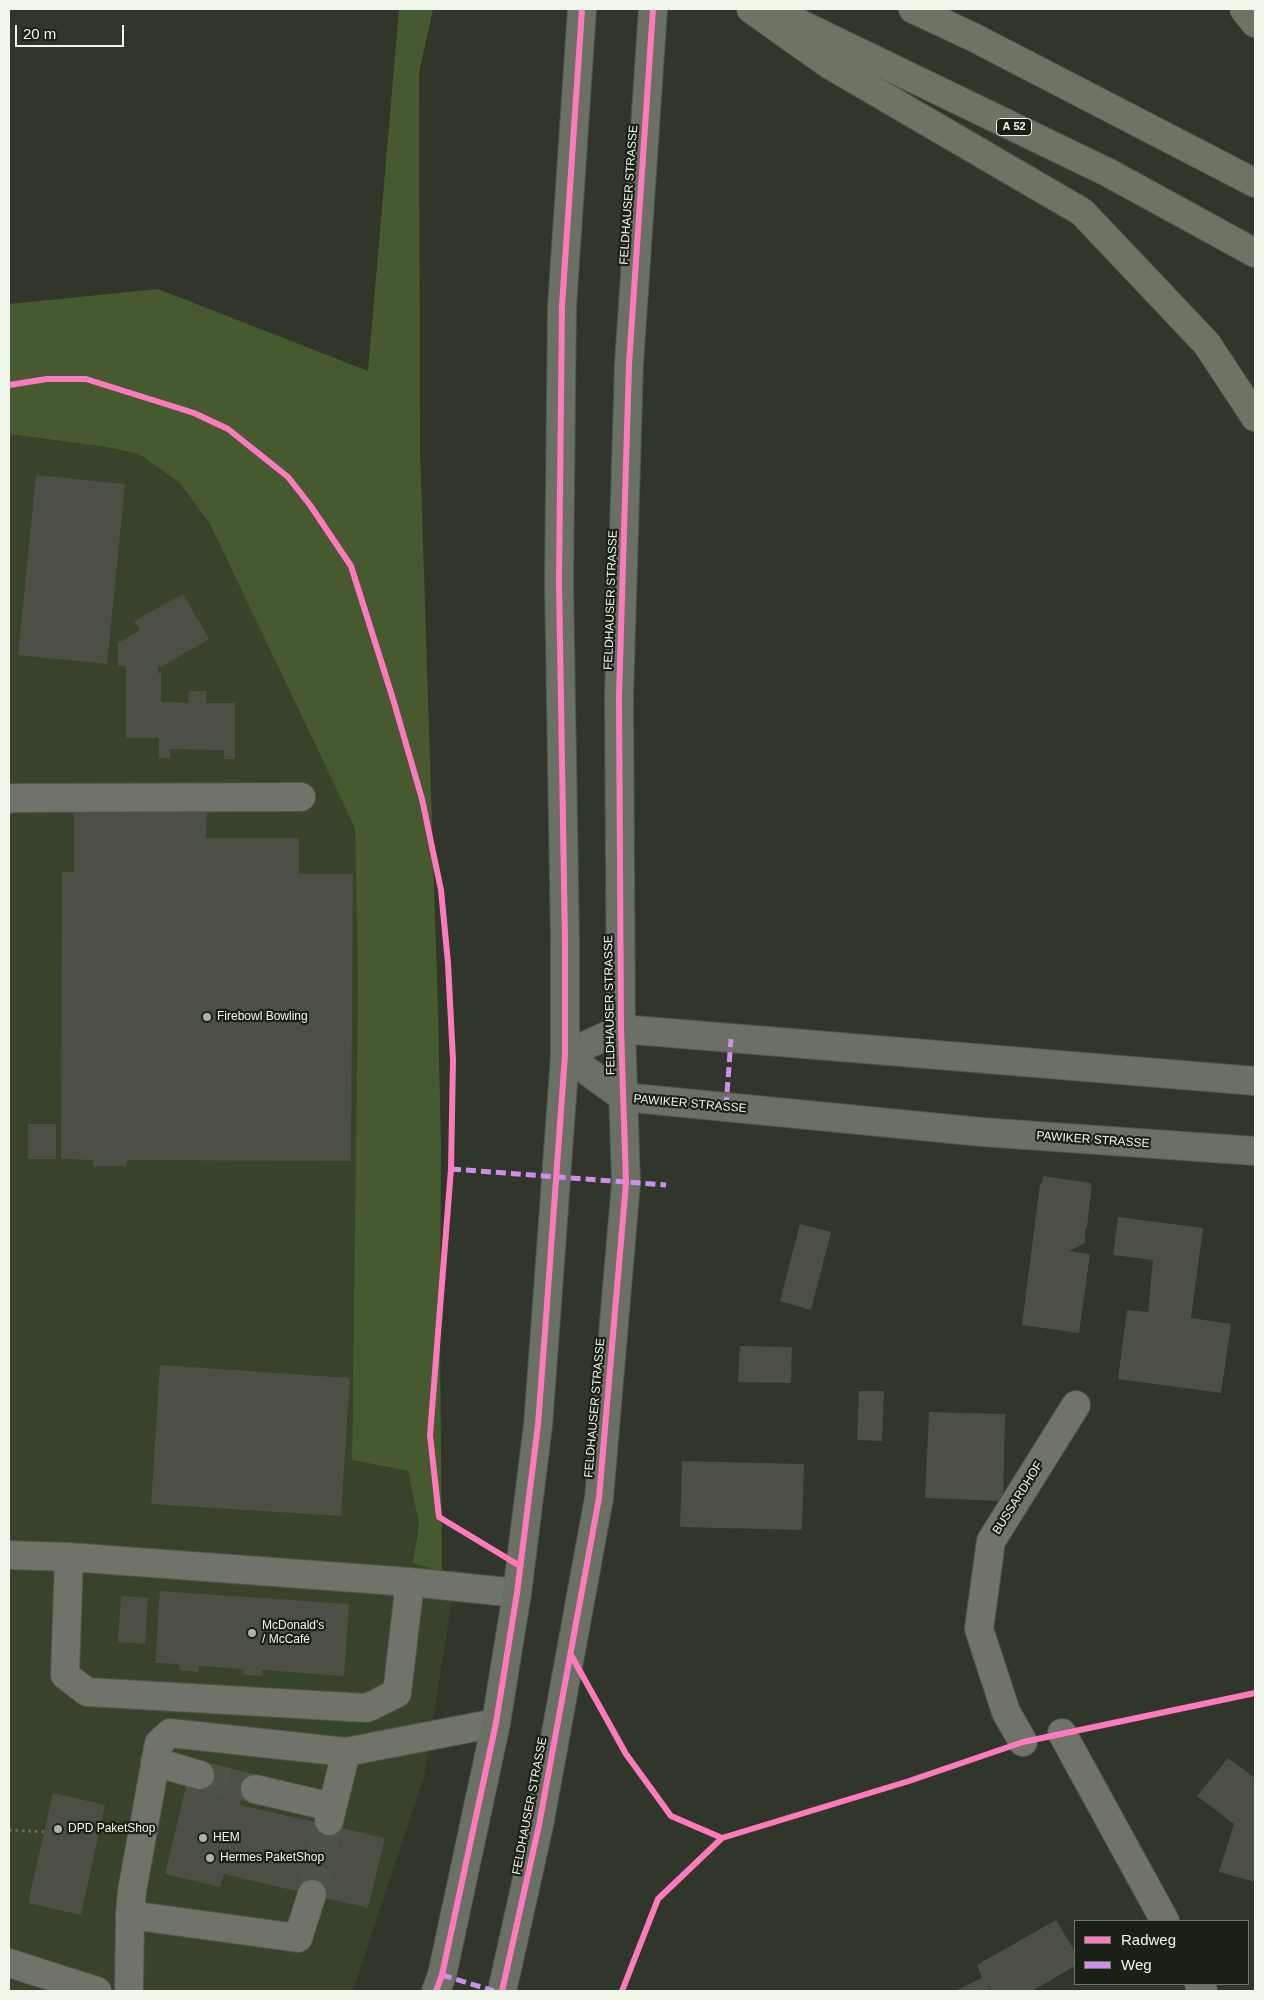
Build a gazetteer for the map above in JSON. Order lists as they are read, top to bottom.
{
  "streets": {
    "highway": ["A 52"],
    "main road": ["FELDHAUSER STRASSE", "PAWIKER STRASSE"],
    "street": ["BUSSARDHOF"]
  },
  "crossings": [
    ["FELDHAUSER STRASSE", "PAWIKER STRASSE"]
  ],
  "places": [
    "Firebowl Bowling",
    "McDonald's / McCafé",
    "DPD PaketShop",
    "HEM",
    "Hermes PaketShop"
  ],
  "legend": ["Radweg", "Weg"],
  "scale_bar": "20 m"
}
